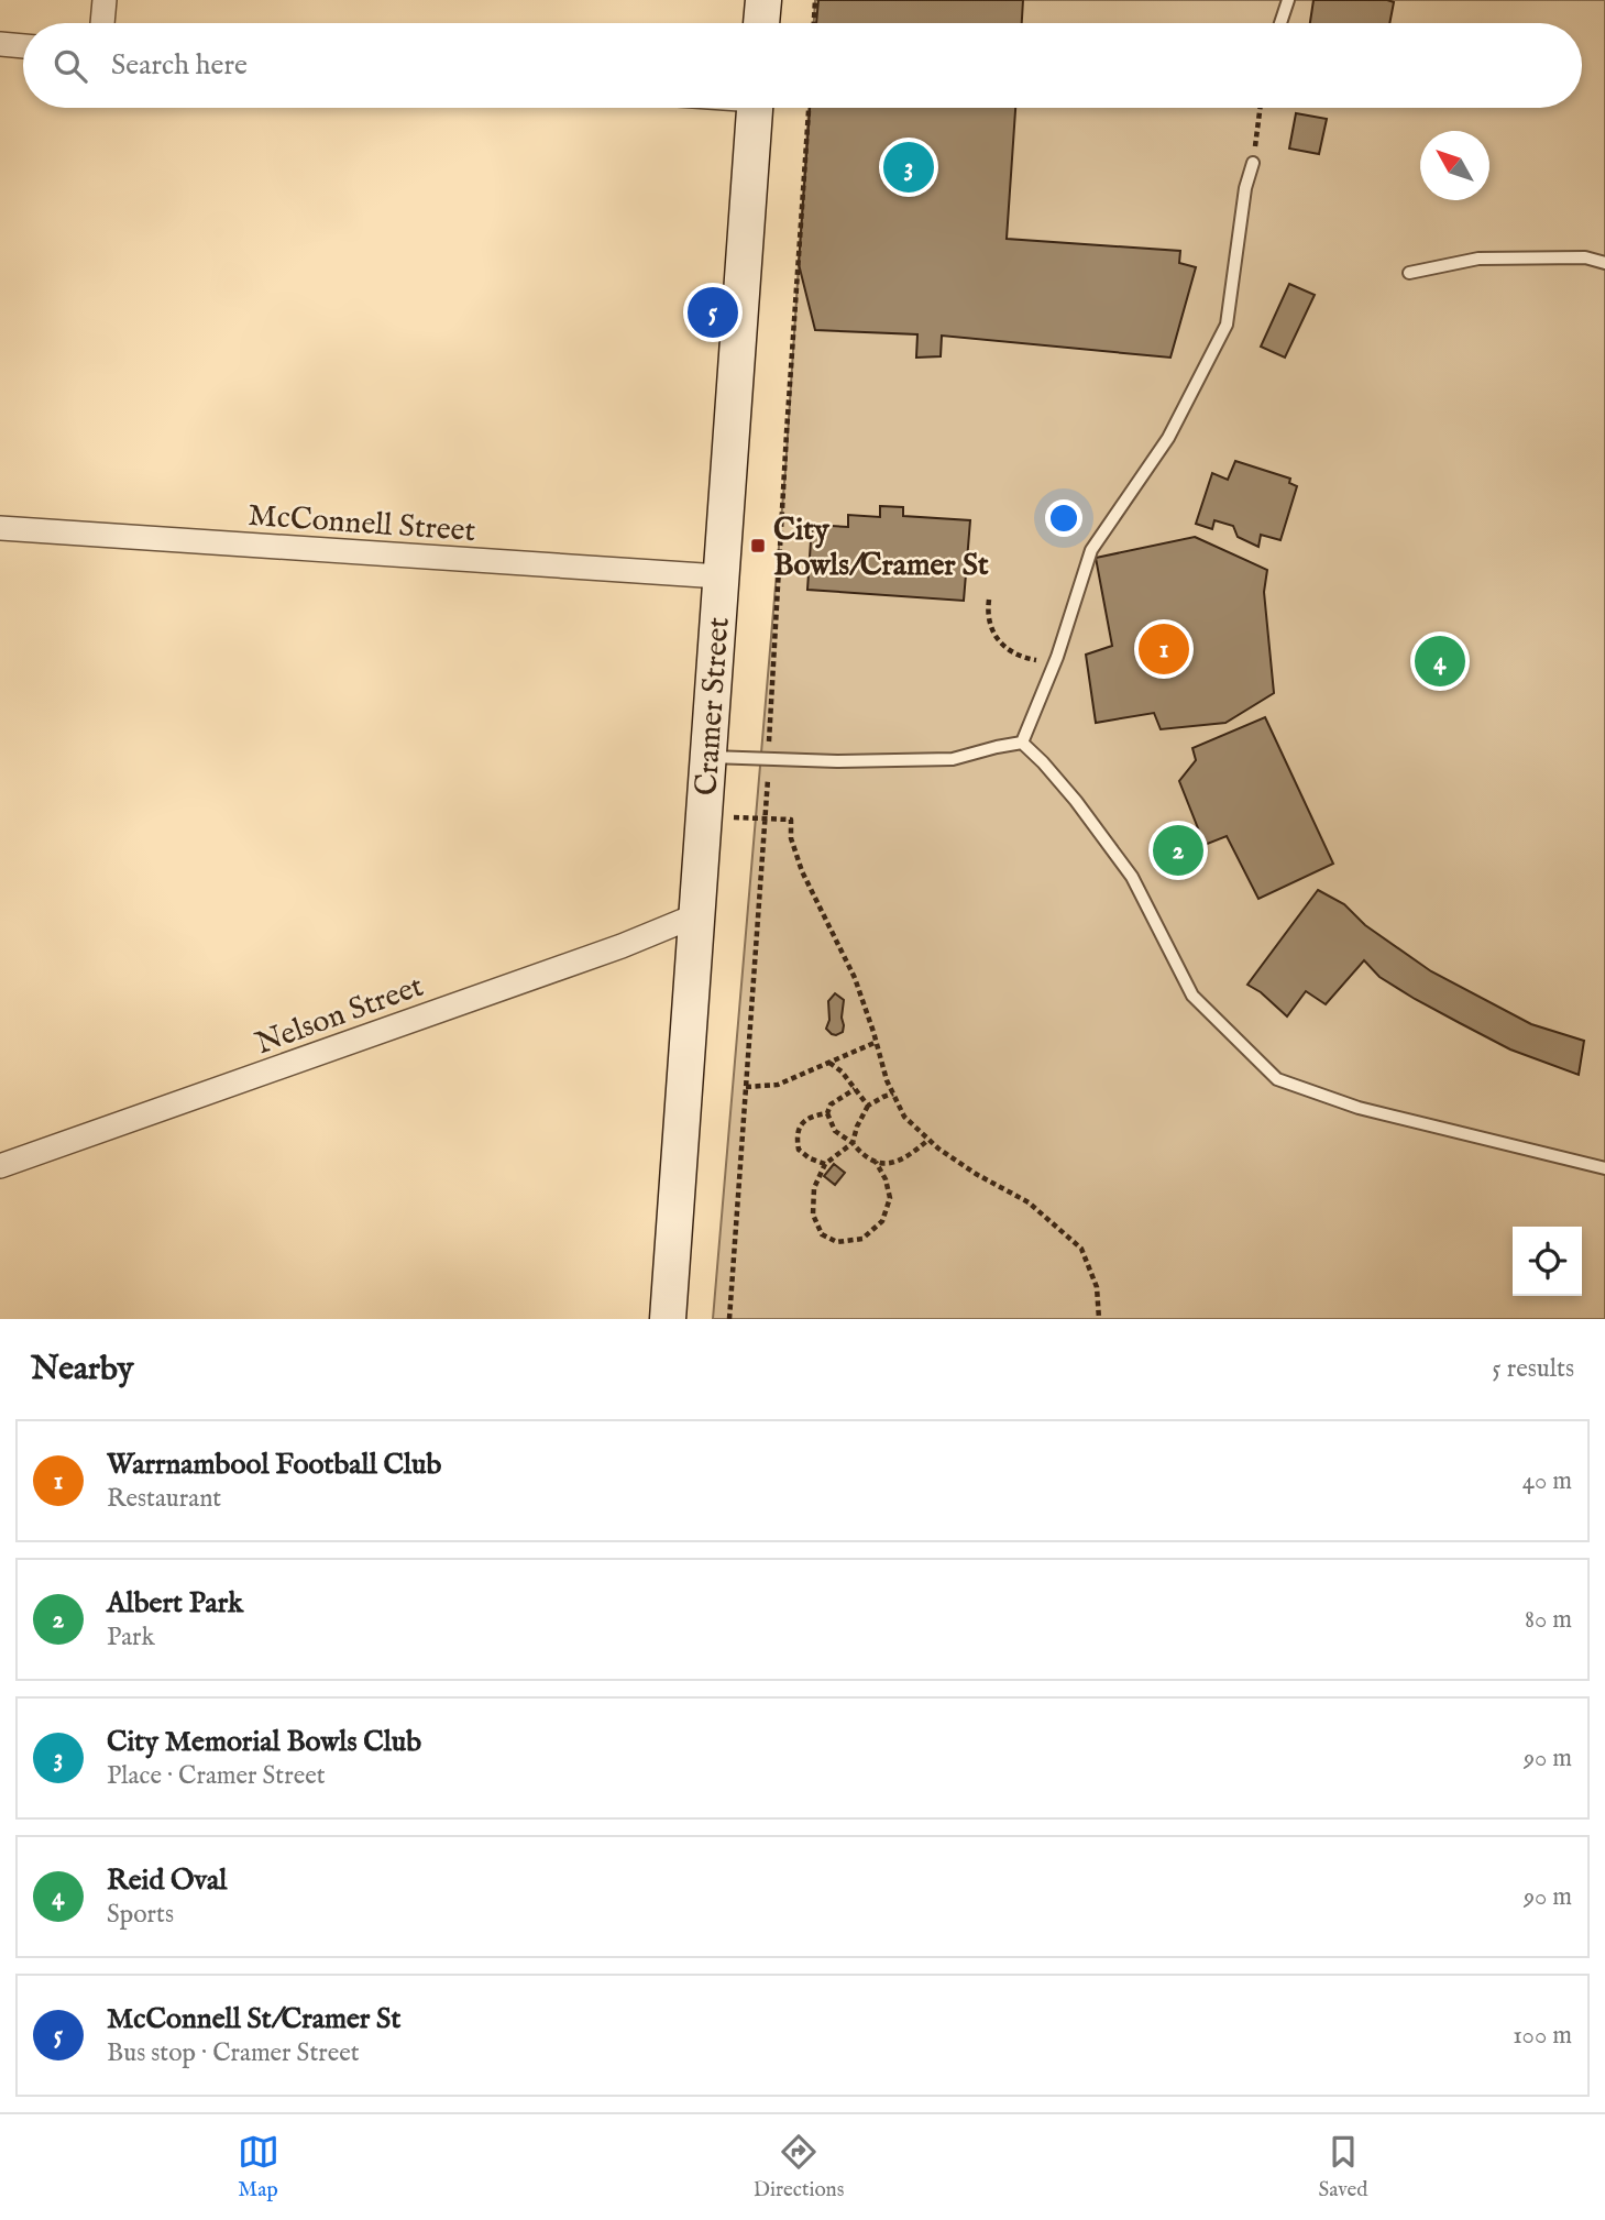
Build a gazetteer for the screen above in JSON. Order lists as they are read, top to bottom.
{
  "streets": {
    "street": ["McConnell Street", "Cramer Street", "Nelson Street"]
  },
  "crossings": [
    ["McConnell Street", "Cramer Street"],
    ["Cramer Street", "Nelson Street"]
  ],
  "places": {
    "transit": ["City Bowls/Cramer St"]
  },
  "north": "top left",
  "page": {
    "search": "Search here",
    "pins": [
      "3",
      "5",
      "1",
      "4",
      "2"
    ],
    "heading": ["Nearby", "5 results"],
    "list": [
      {
        "mark": "1",
        "name": "Warrnambool Football Club",
        "note": "Restaurant",
        "value": "40 m"
      },
      {
        "mark": "2",
        "name": "Albert Park",
        "note": "Park",
        "value": "80 m"
      },
      {
        "mark": "3",
        "name": "City Memorial Bowls Club",
        "note": "Place · Cramer Street",
        "value": "90 m"
      },
      {
        "mark": "4",
        "name": "Reid Oval",
        "note": "Sports",
        "value": "90 m"
      },
      {
        "mark": "5",
        "name": "McConnell St/Cramer St",
        "note": "Bus stop · Cramer Street",
        "value": "100 m"
      }
    ],
    "nav": ["Map", "Directions", "Saved"]
  }
}
